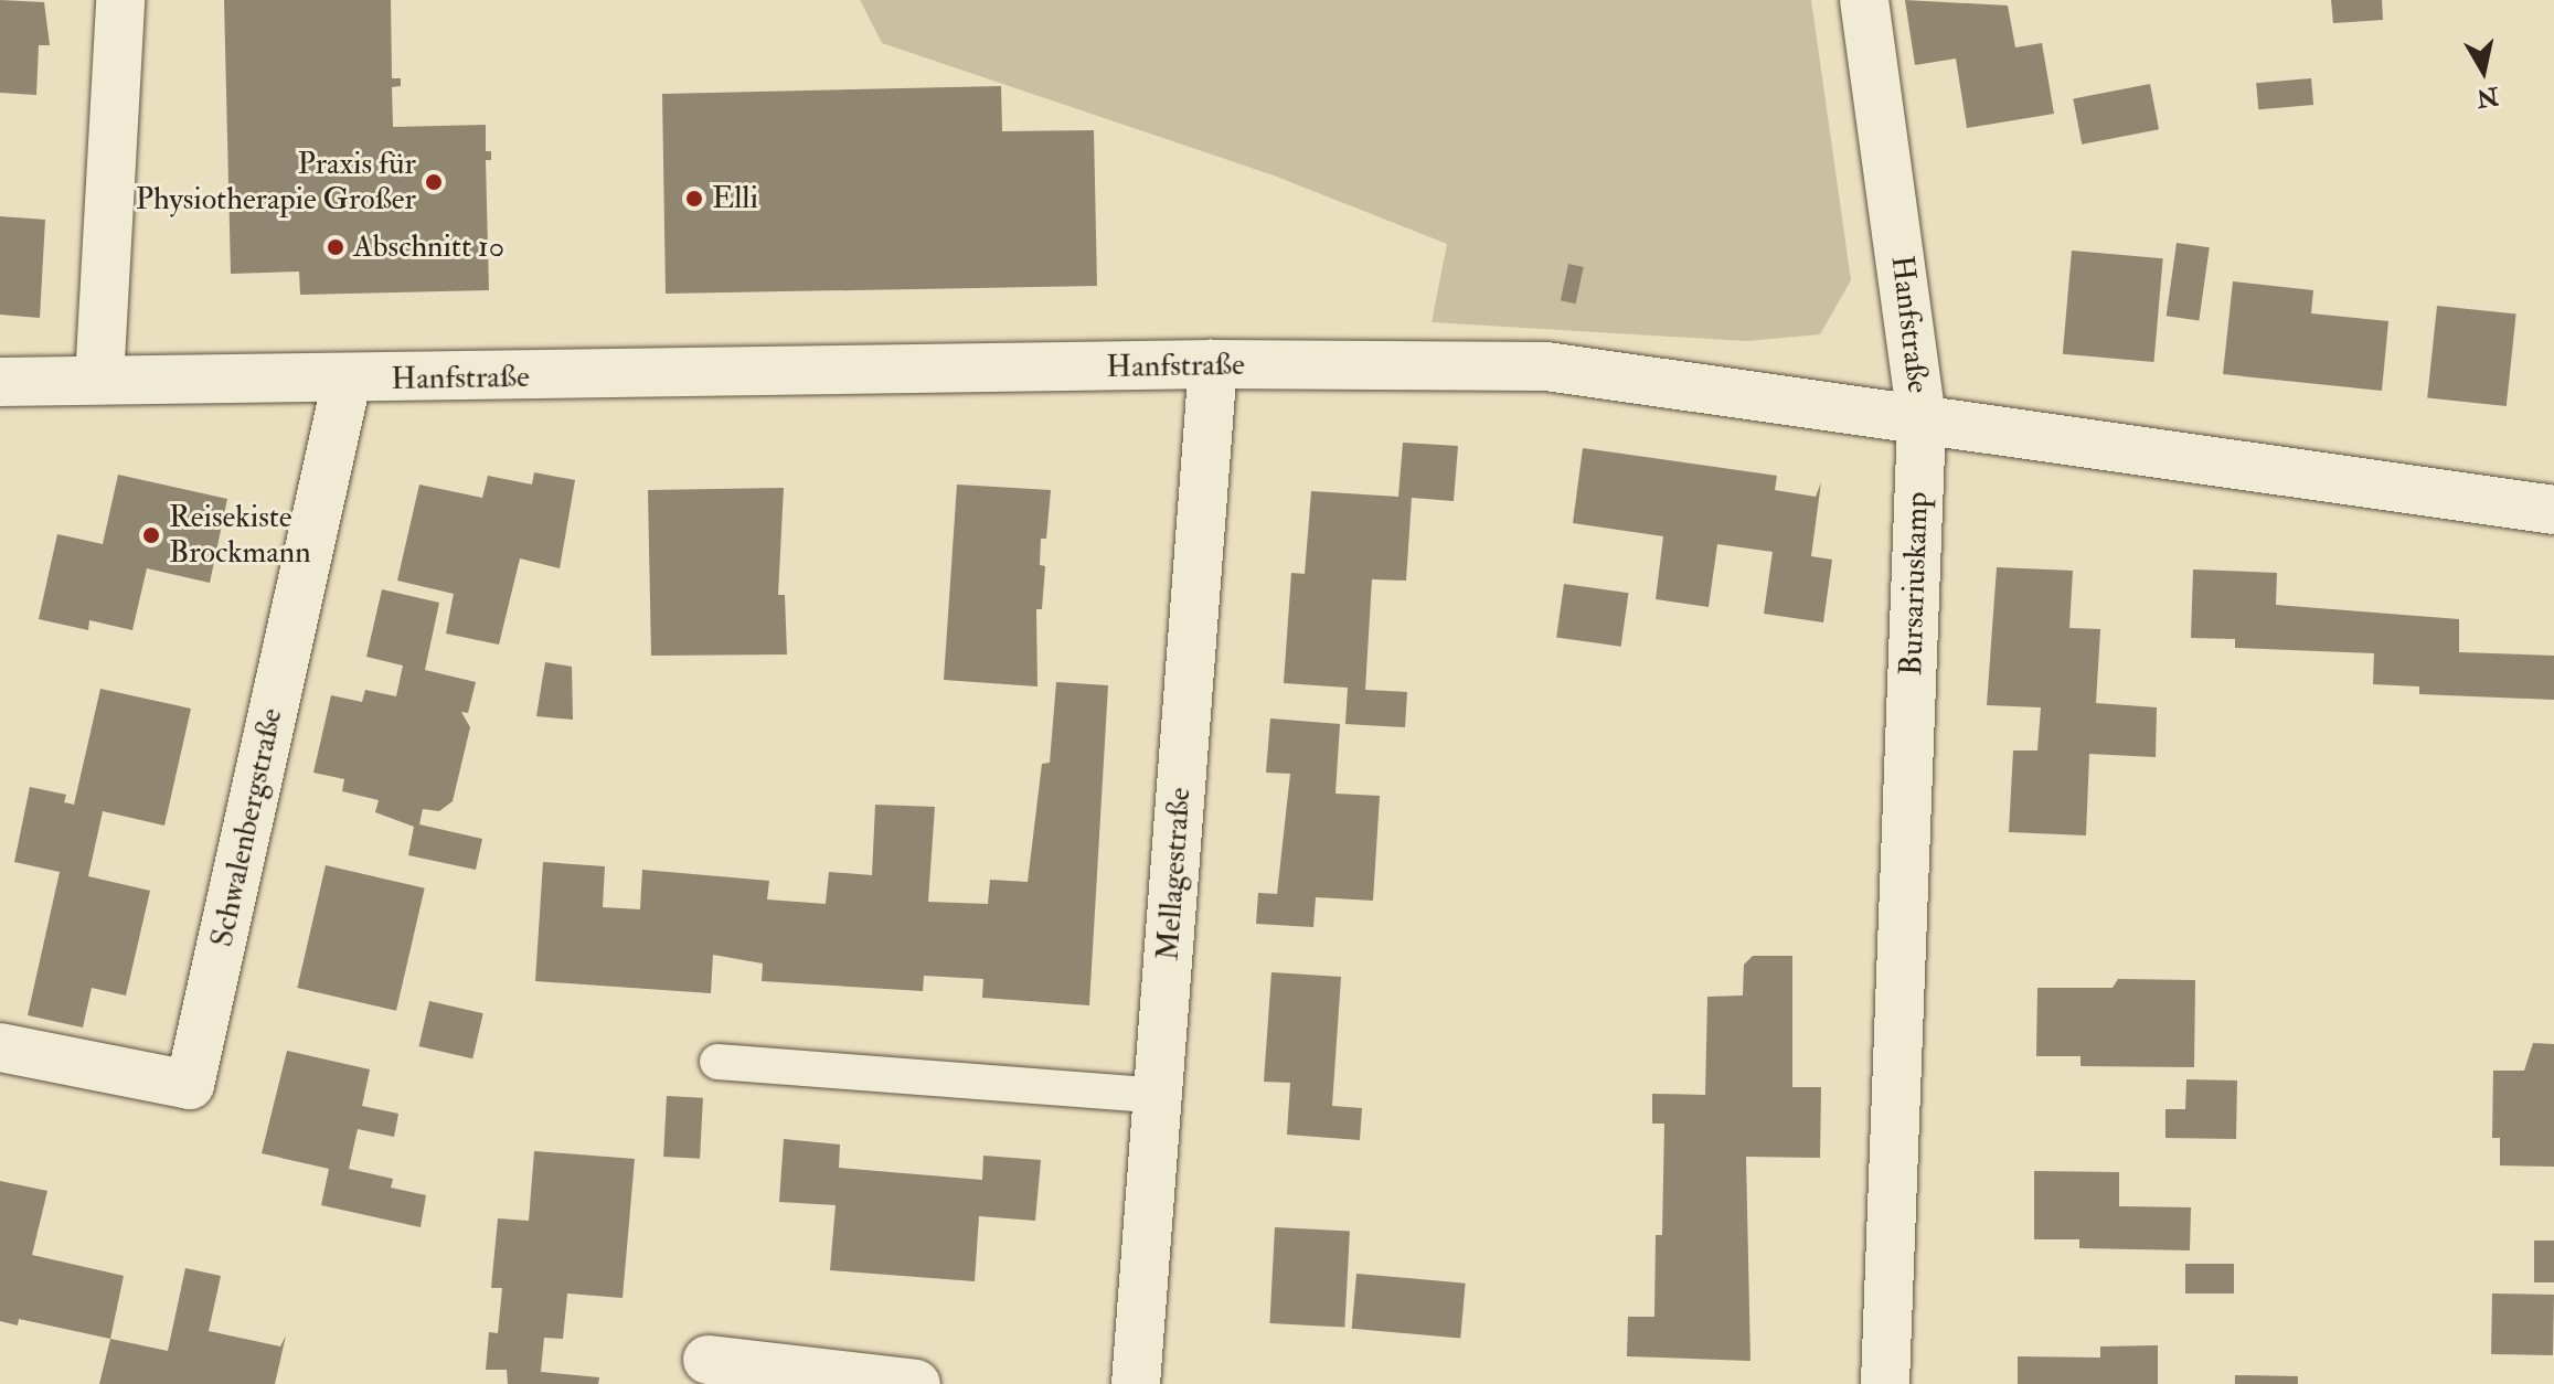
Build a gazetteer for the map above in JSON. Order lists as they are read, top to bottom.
{
  "streets": {
    "street": [
      "Hanfstraße",
      "Bursariuskamp",
      "Schwalenbergstraße",
      "Mellagestraße"
    ]
  },
  "crossings": [
    ["Hanfstraße", "Bursariuskamp"],
    ["Hanfstraße", "Schwalenbergstraße"],
    ["Hanfstraße", "Mellagestraße"]
  ],
  "places": [
    "Praxis für Physiotherapie Großer",
    "Elli",
    "Abschnitt 10",
    "Reisekiste Brockmann"
  ],
  "north": "bottom"
}
